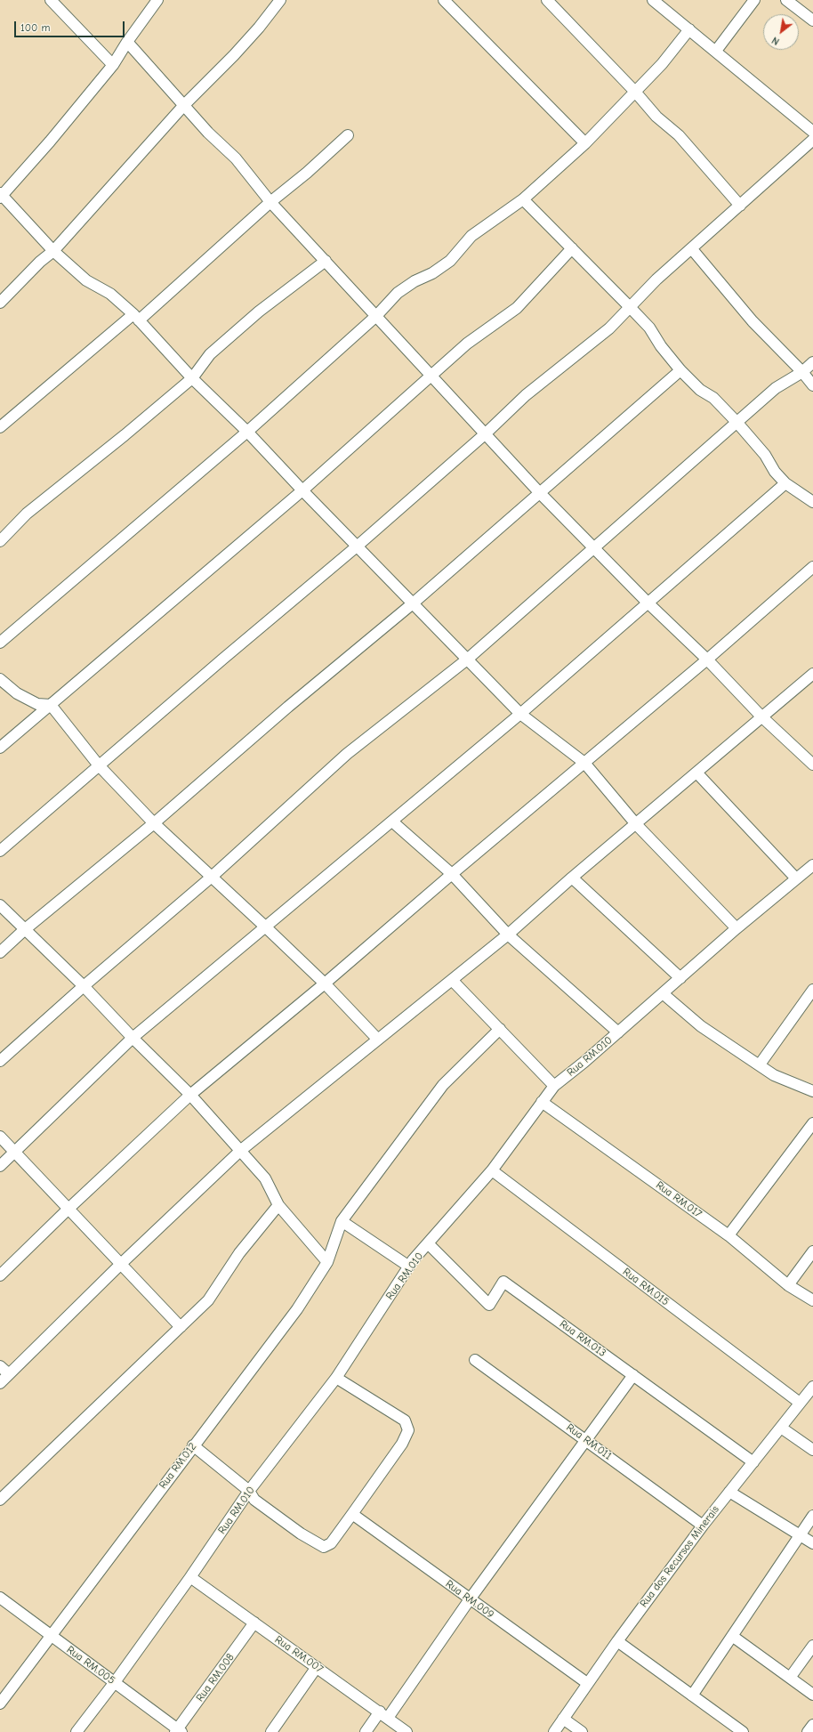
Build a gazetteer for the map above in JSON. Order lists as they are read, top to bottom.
{
  "streets": {
    "street": [
      "Rua RM.010",
      "Rua RM.017",
      "Rua RM.015",
      "Rua RM.013",
      "Rua RM.011",
      "Rua RM.012",
      "Rua dos Recursos Minerais",
      "Rua RM.009",
      "Rua RM.007",
      "Rua RM.005",
      "Rua RM.008"
    ]
  },
  "crossings": [
    ["Rua RM.010", "Rua RM.017"],
    ["Rua RM.010", "Rua RM.015"],
    ["Rua RM.010", "Rua RM.013"],
    ["Rua RM.010", "Rua RM.007"],
    ["Rua RM.010", "Rua RM.005"],
    ["Rua RM.015", "Rua dos Recursos Minerais"],
    ["Rua RM.013", "Rua dos Recursos Minerais"],
    ["Rua RM.011", "Rua dos Recursos Minerais"],
    ["Rua RM.012", "Rua RM.005"],
    ["Rua dos Recursos Minerais", "Rua RM.009"],
    ["Rua RM.007", "Rua RM.008"],
    ["Rua RM.005", "Rua RM.008"]
  ],
  "scale_bar": "100 m",
  "north": "bottom left"
}
